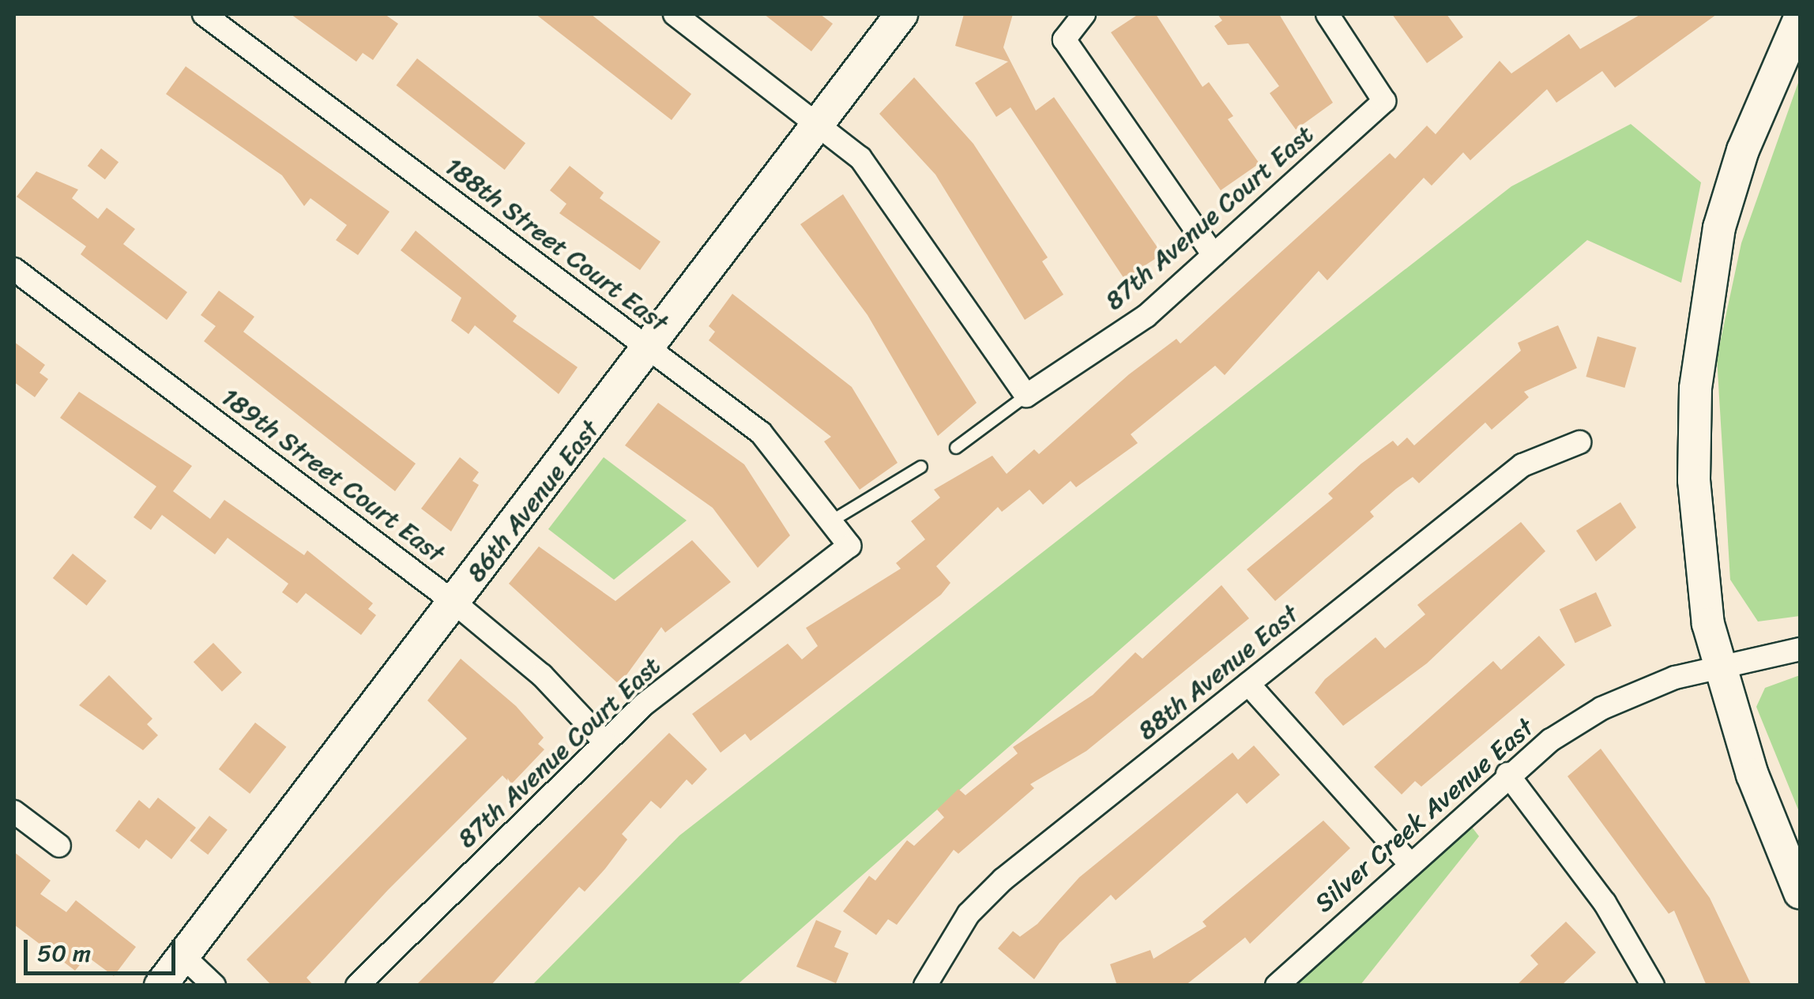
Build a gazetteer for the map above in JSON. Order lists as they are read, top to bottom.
{
  "streets": {
    "street": [
      "87th Avenue Court East",
      "188th Street Court East",
      "189th Street Court East",
      "86th Avenue East",
      "88th Avenue East",
      "Silver Creek Avenue East"
    ]
  },
  "crossings": [
    ["87th Avenue Court East", "188th Street Court East"],
    ["87th Avenue Court East", "189th Street Court East"],
    ["188th Street Court East", "86th Avenue East"],
    ["189th Street Court East", "86th Avenue East"]
  ],
  "scale_bar": "50 m"
}
